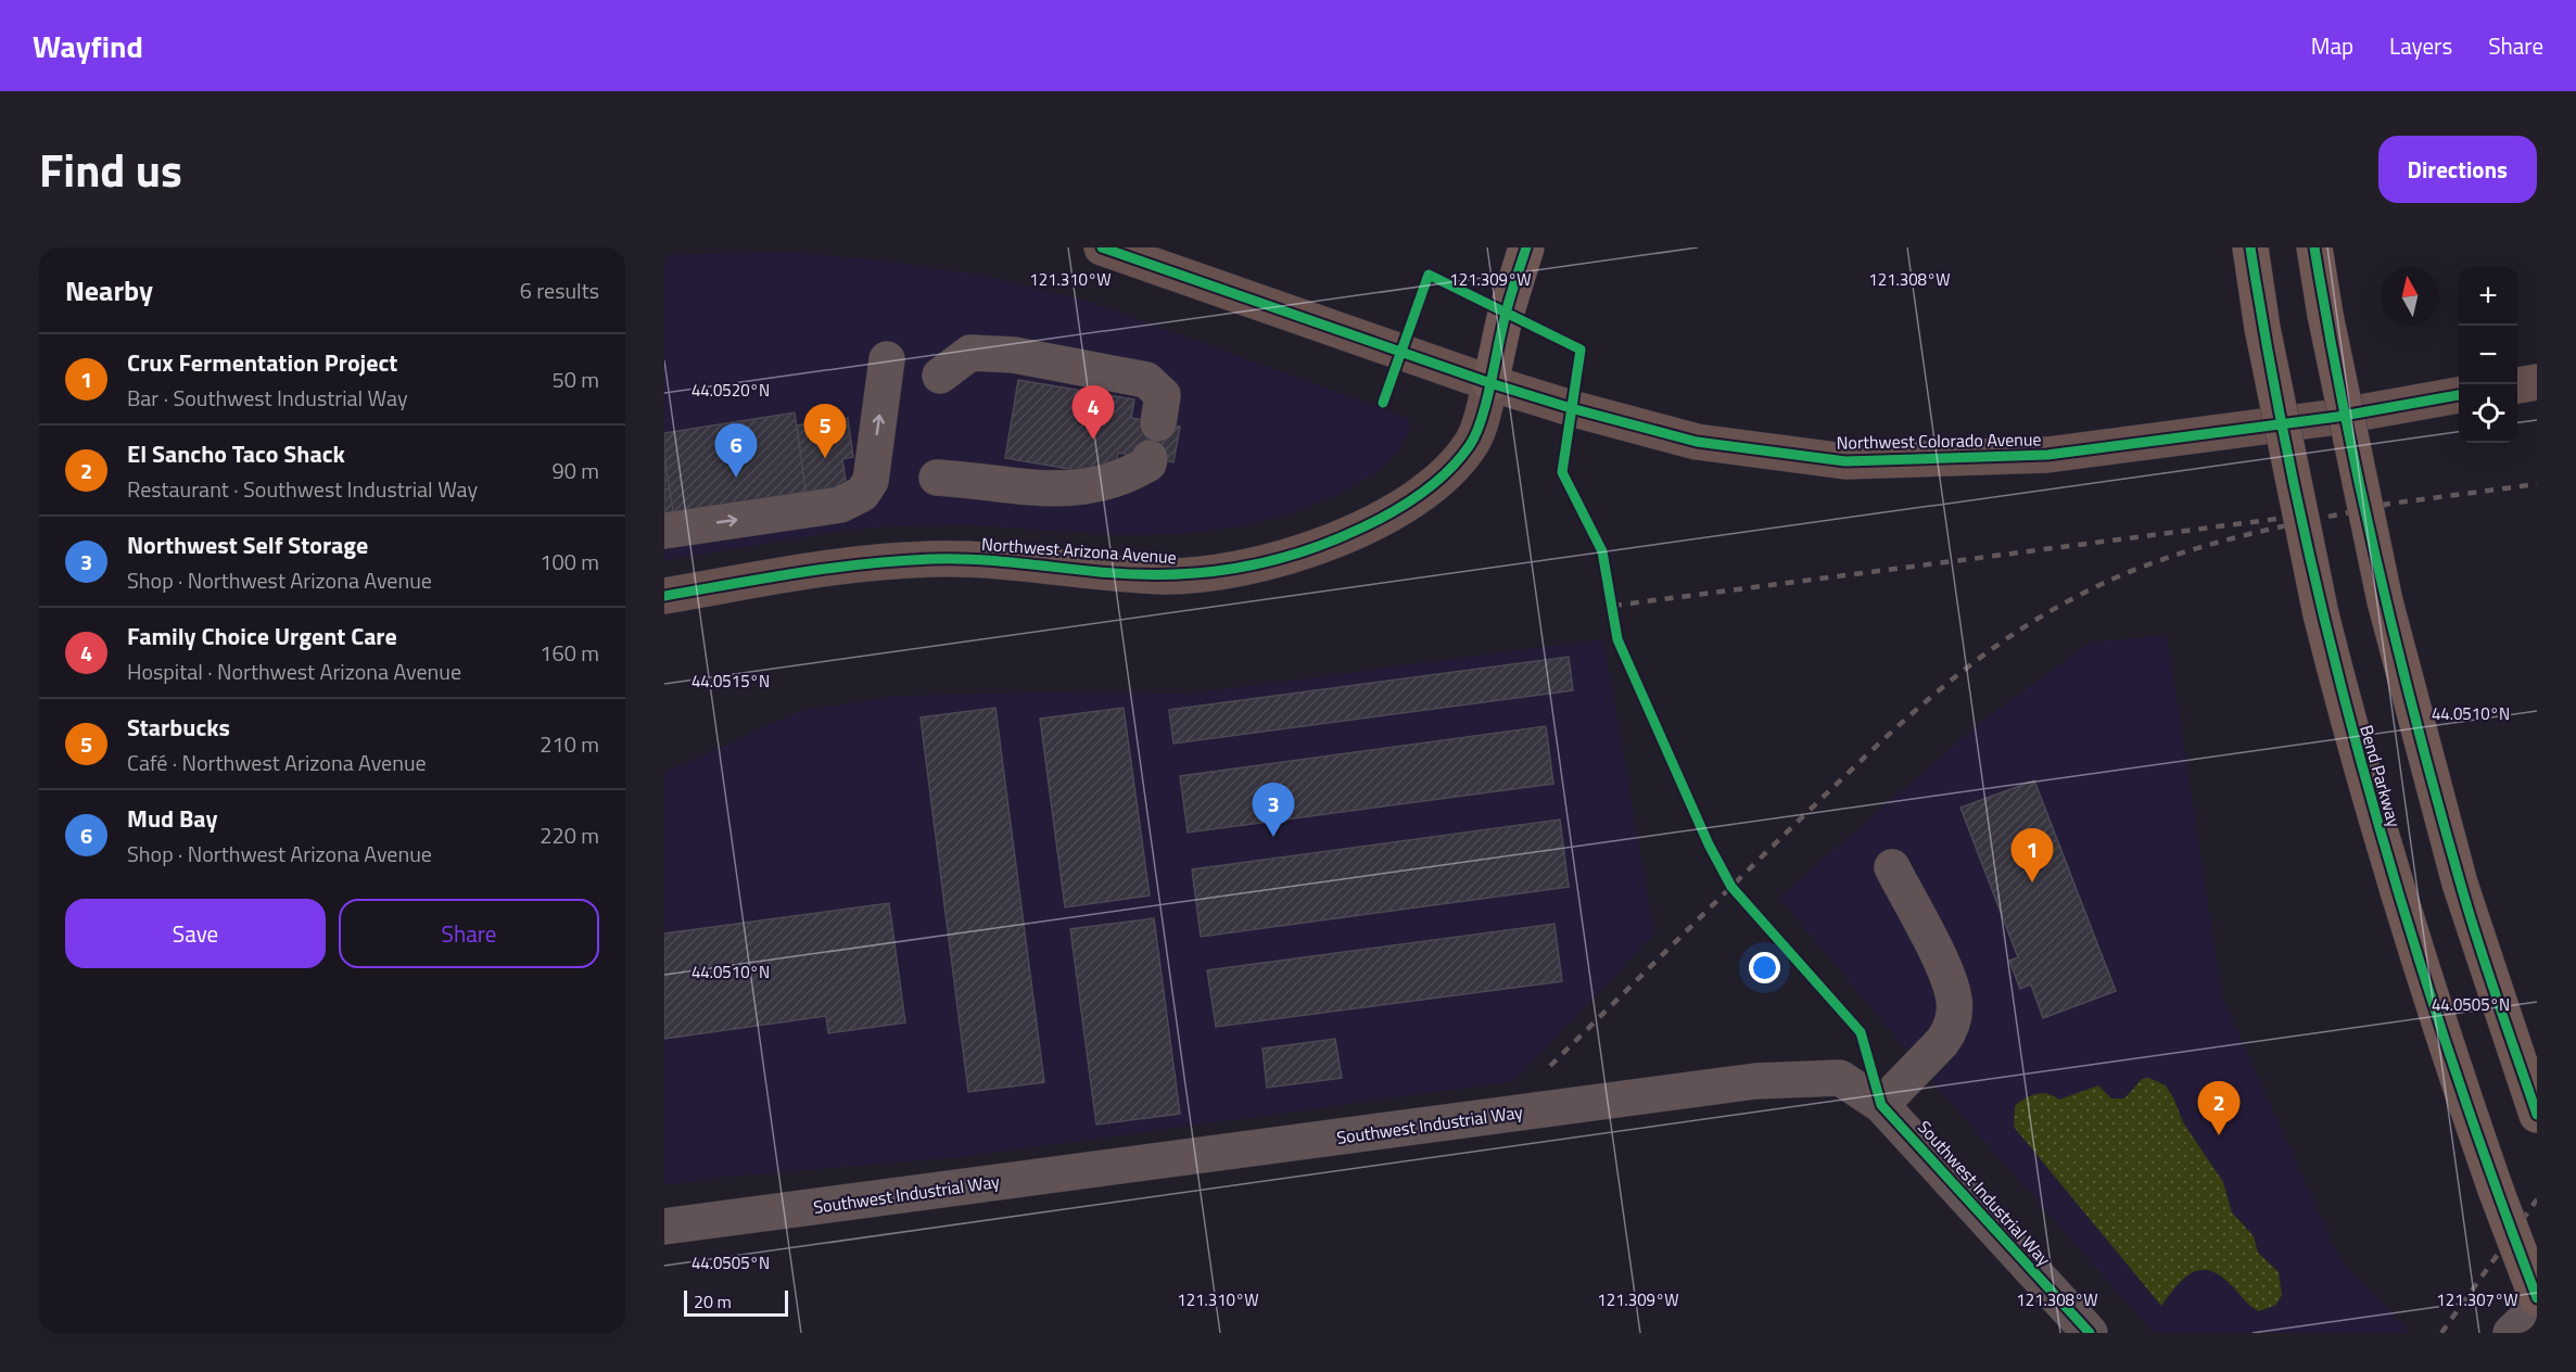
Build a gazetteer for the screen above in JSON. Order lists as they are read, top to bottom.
{
  "streets": {
    "highway": ["Bend Parkway"],
    "main road": ["Northwest Colorado Avenue", "Northwest Arizona Avenue"],
    "street": ["Southwest Industrial Way"]
  },
  "crossings": [
    ["Northwest Colorado Avenue", "Northwest Arizona Avenue"]
  ],
  "scale_bar": "20 m",
  "north": "top",
  "page": {
    "header": "Wayfind",
    "nav": ["Map", "Layers", "Share"],
    "title": "Find us",
    "buttons": [
      "Directions",
      ["Save", "Share"]
    ],
    "heading": ["Nearby", "6 results"],
    "map_buttons": ["+", "−"],
    "list": [
      {
        "mark": "1",
        "name": "Crux Fermentation Project",
        "note": "Bar · Southwest Industrial Way",
        "value": "50 m"
      },
      {
        "mark": "2",
        "name": "El Sancho Taco Shack",
        "note": "Restaurant · Southwest Industrial Way",
        "value": "90 m"
      },
      {
        "mark": "3",
        "name": "Northwest Self Storage",
        "note": "Shop · Northwest Arizona Avenue",
        "value": "100 m"
      },
      {
        "mark": "4",
        "name": "Family Choice Urgent Care",
        "note": "Hospital · Northwest Arizona Avenue",
        "value": "160 m"
      },
      {
        "mark": "5",
        "name": "Starbucks",
        "note": "Café · Northwest Arizona Avenue",
        "value": "210 m"
      },
      {
        "mark": "6",
        "name": "Mud Bay",
        "note": "Shop · Northwest Arizona Avenue",
        "value": "220 m"
      }
    ],
    "pins": [
      "4",
      "5",
      "6",
      "3",
      "1",
      "2"
    ],
    "scale": "20 m"
  },
  "coordinates": [
    "121.310°W",
    "121.309°W",
    "121.308°W",
    "44.0520°N",
    "44.0515°N",
    "44.0510°N",
    "44.0505°N",
    "121.307°W"
  ]
}
